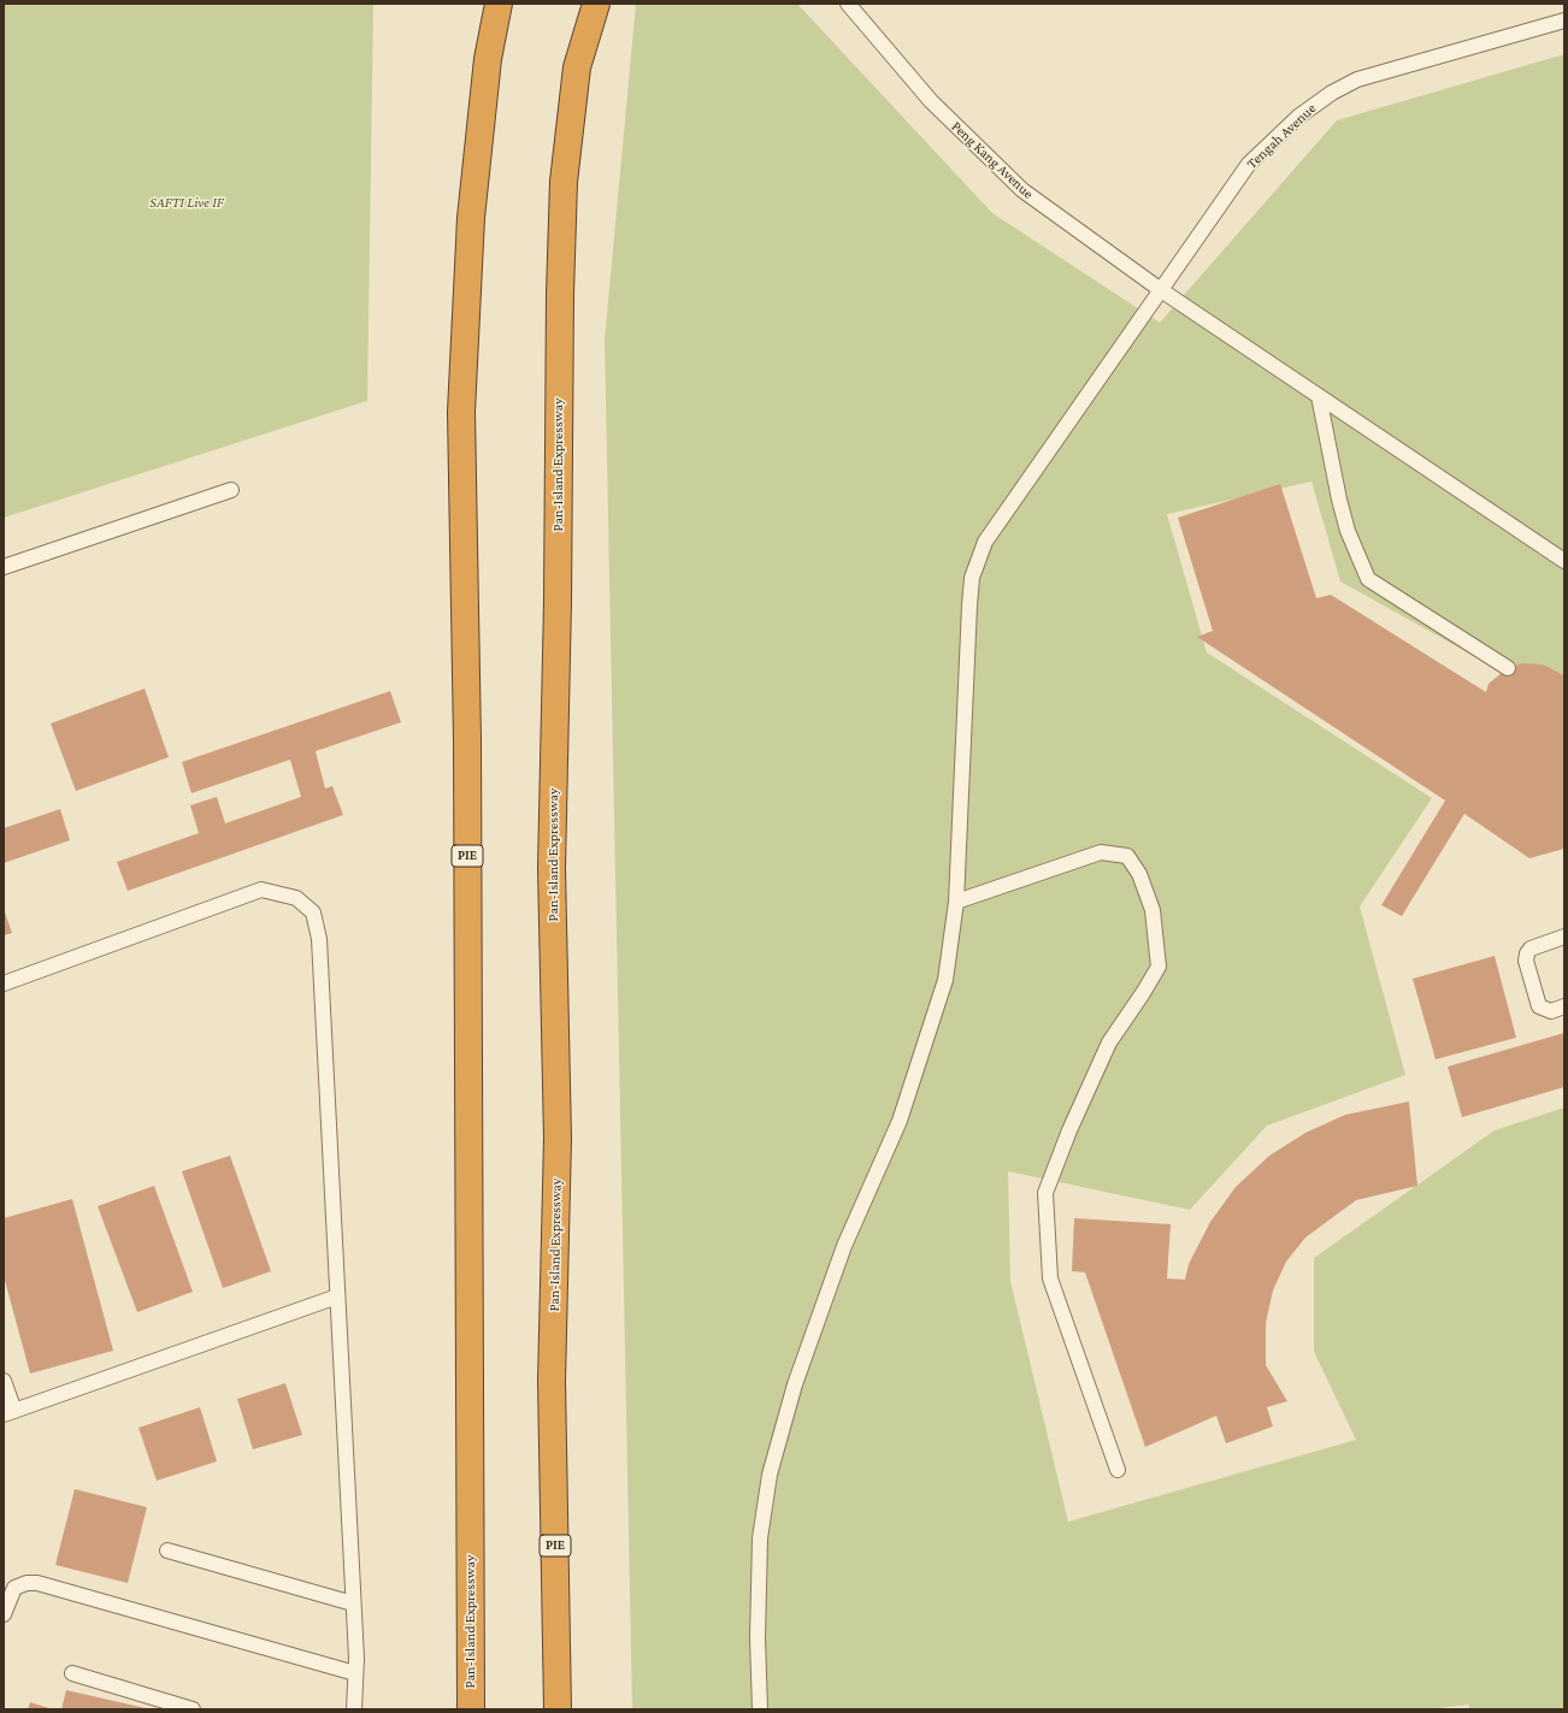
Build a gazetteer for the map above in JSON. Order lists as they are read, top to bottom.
{
  "streets": {
    "highway": ["Pan-Island Expressway", "PIE"],
    "lane": ["Tengah Avenue", "Peng Kang Avenue"]
  },
  "crossings": [
    ["Tengah Avenue", "Peng Kang Avenue"]
  ],
  "parks": ["SAFTI Live IF"]
}
